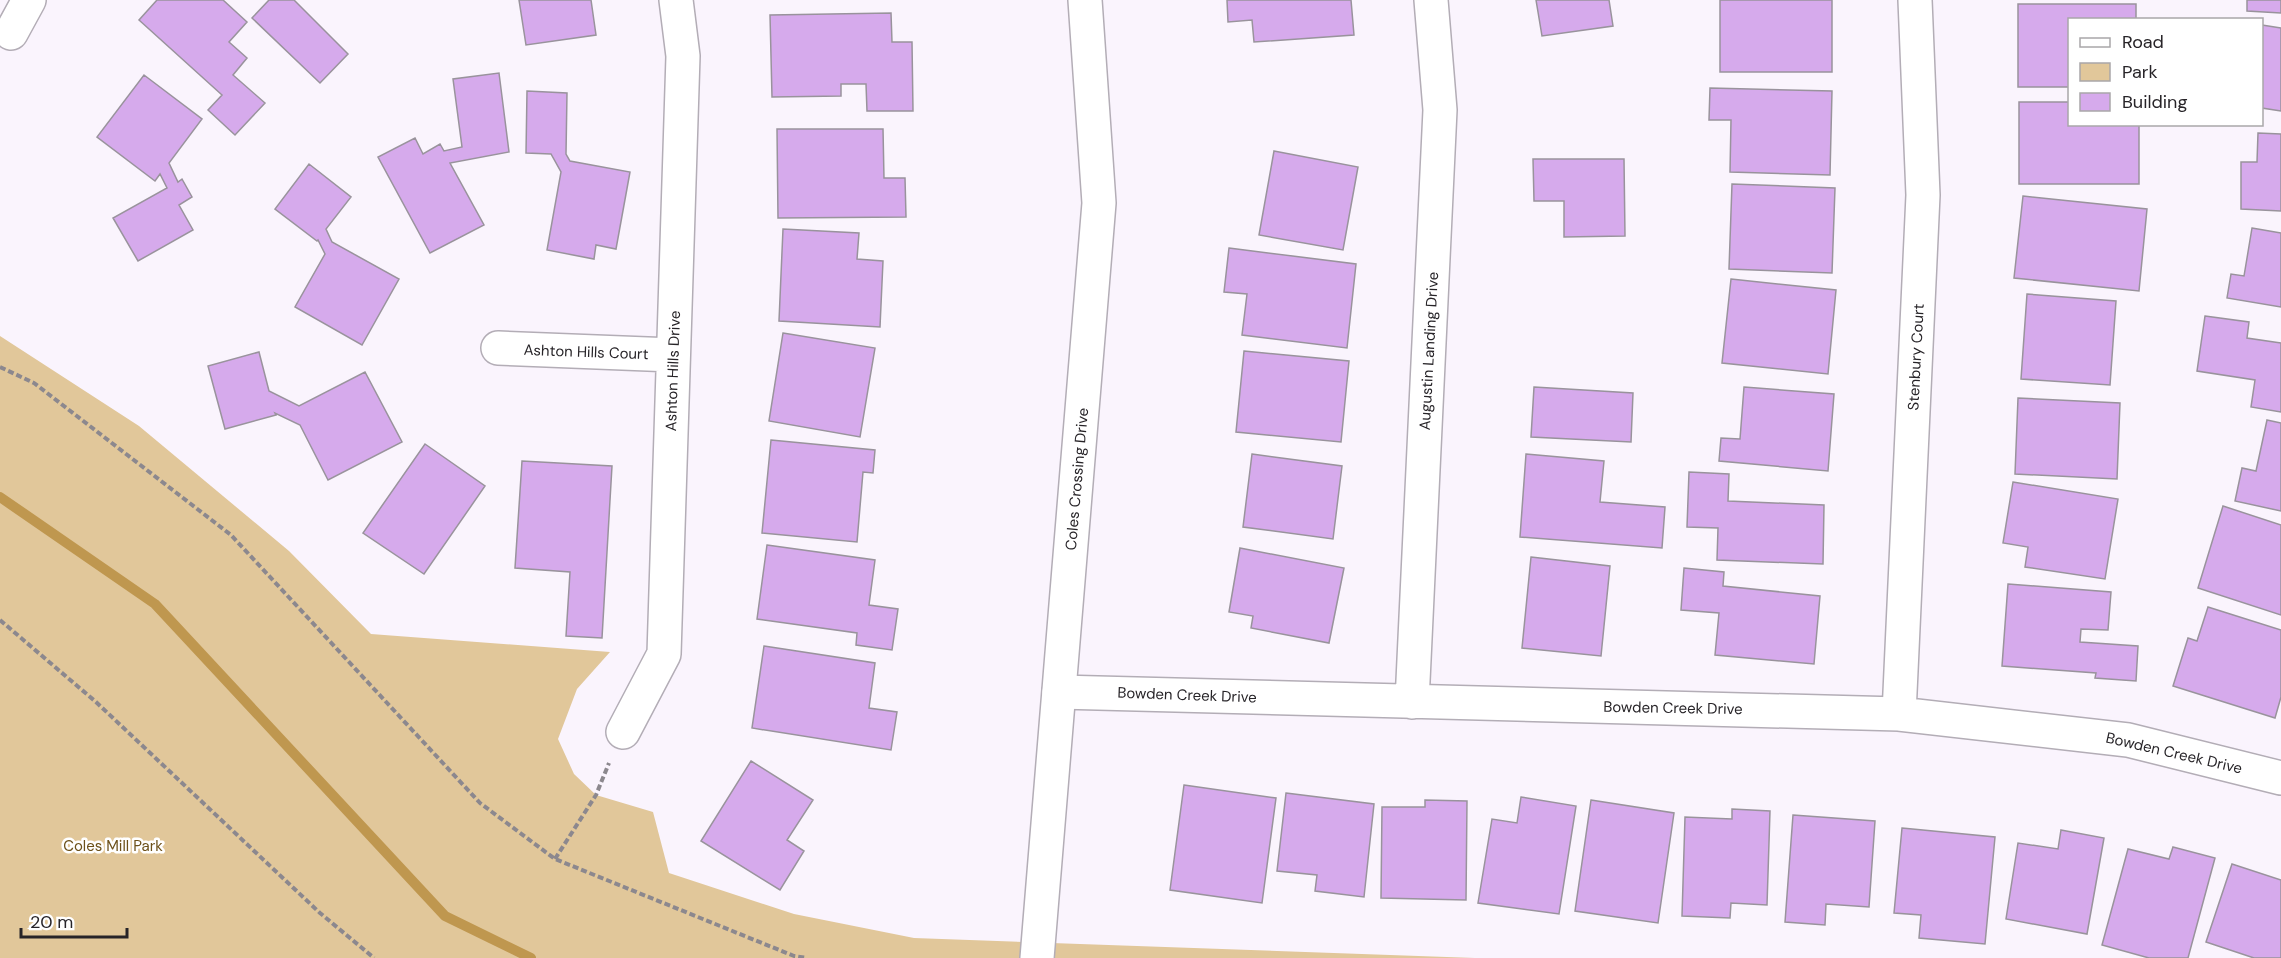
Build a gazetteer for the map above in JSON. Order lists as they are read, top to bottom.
{
  "streets": {
    "street": [
      "Augustin Landing Drive",
      "Ashton Hills Court",
      "Stenbury Court",
      "Ashton Hills Drive",
      "Coles Crossing Drive",
      "Bowden Creek Drive"
    ]
  },
  "crossings": [
    ["Augustin Landing Drive", "Bowden Creek Drive"],
    ["Ashton Hills Court", "Ashton Hills Drive"],
    ["Stenbury Court", "Bowden Creek Drive"],
    ["Coles Crossing Drive", "Bowden Creek Drive"]
  ],
  "parks": ["Coles Mill Park"],
  "legend": ["Road", "Park", "Building"],
  "scale_bar": "20 m"
}
